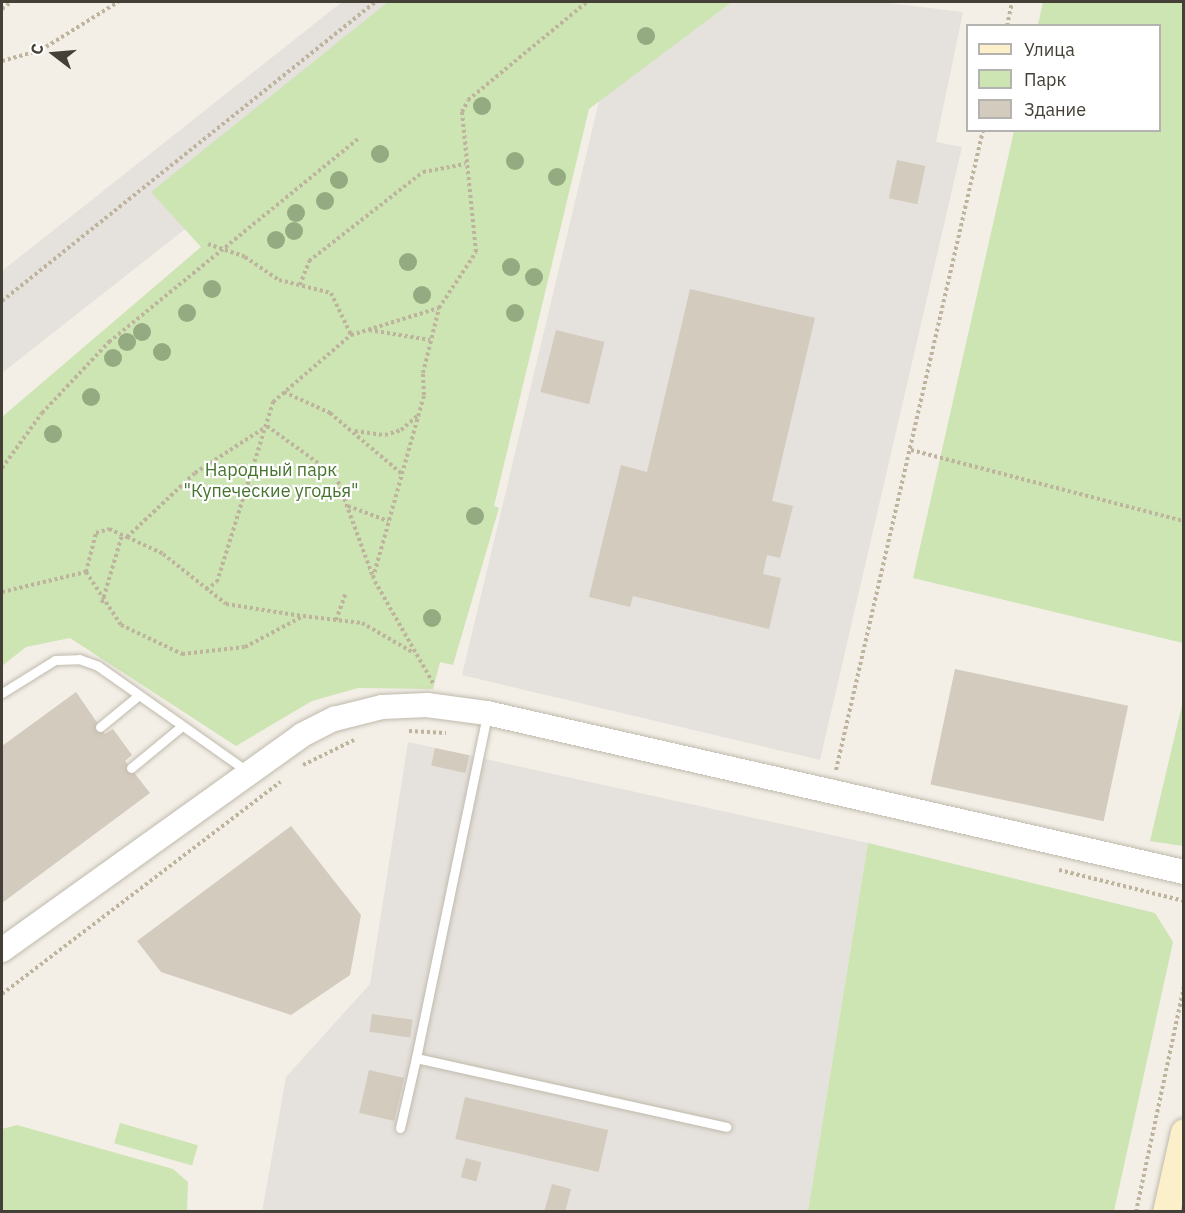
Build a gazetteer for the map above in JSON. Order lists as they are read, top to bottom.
{
  "parks": ["Народный парк \"Купеческие угодья\""],
  "legend": ["Улица", "Парк", "Здание"],
  "north": "left"
}
